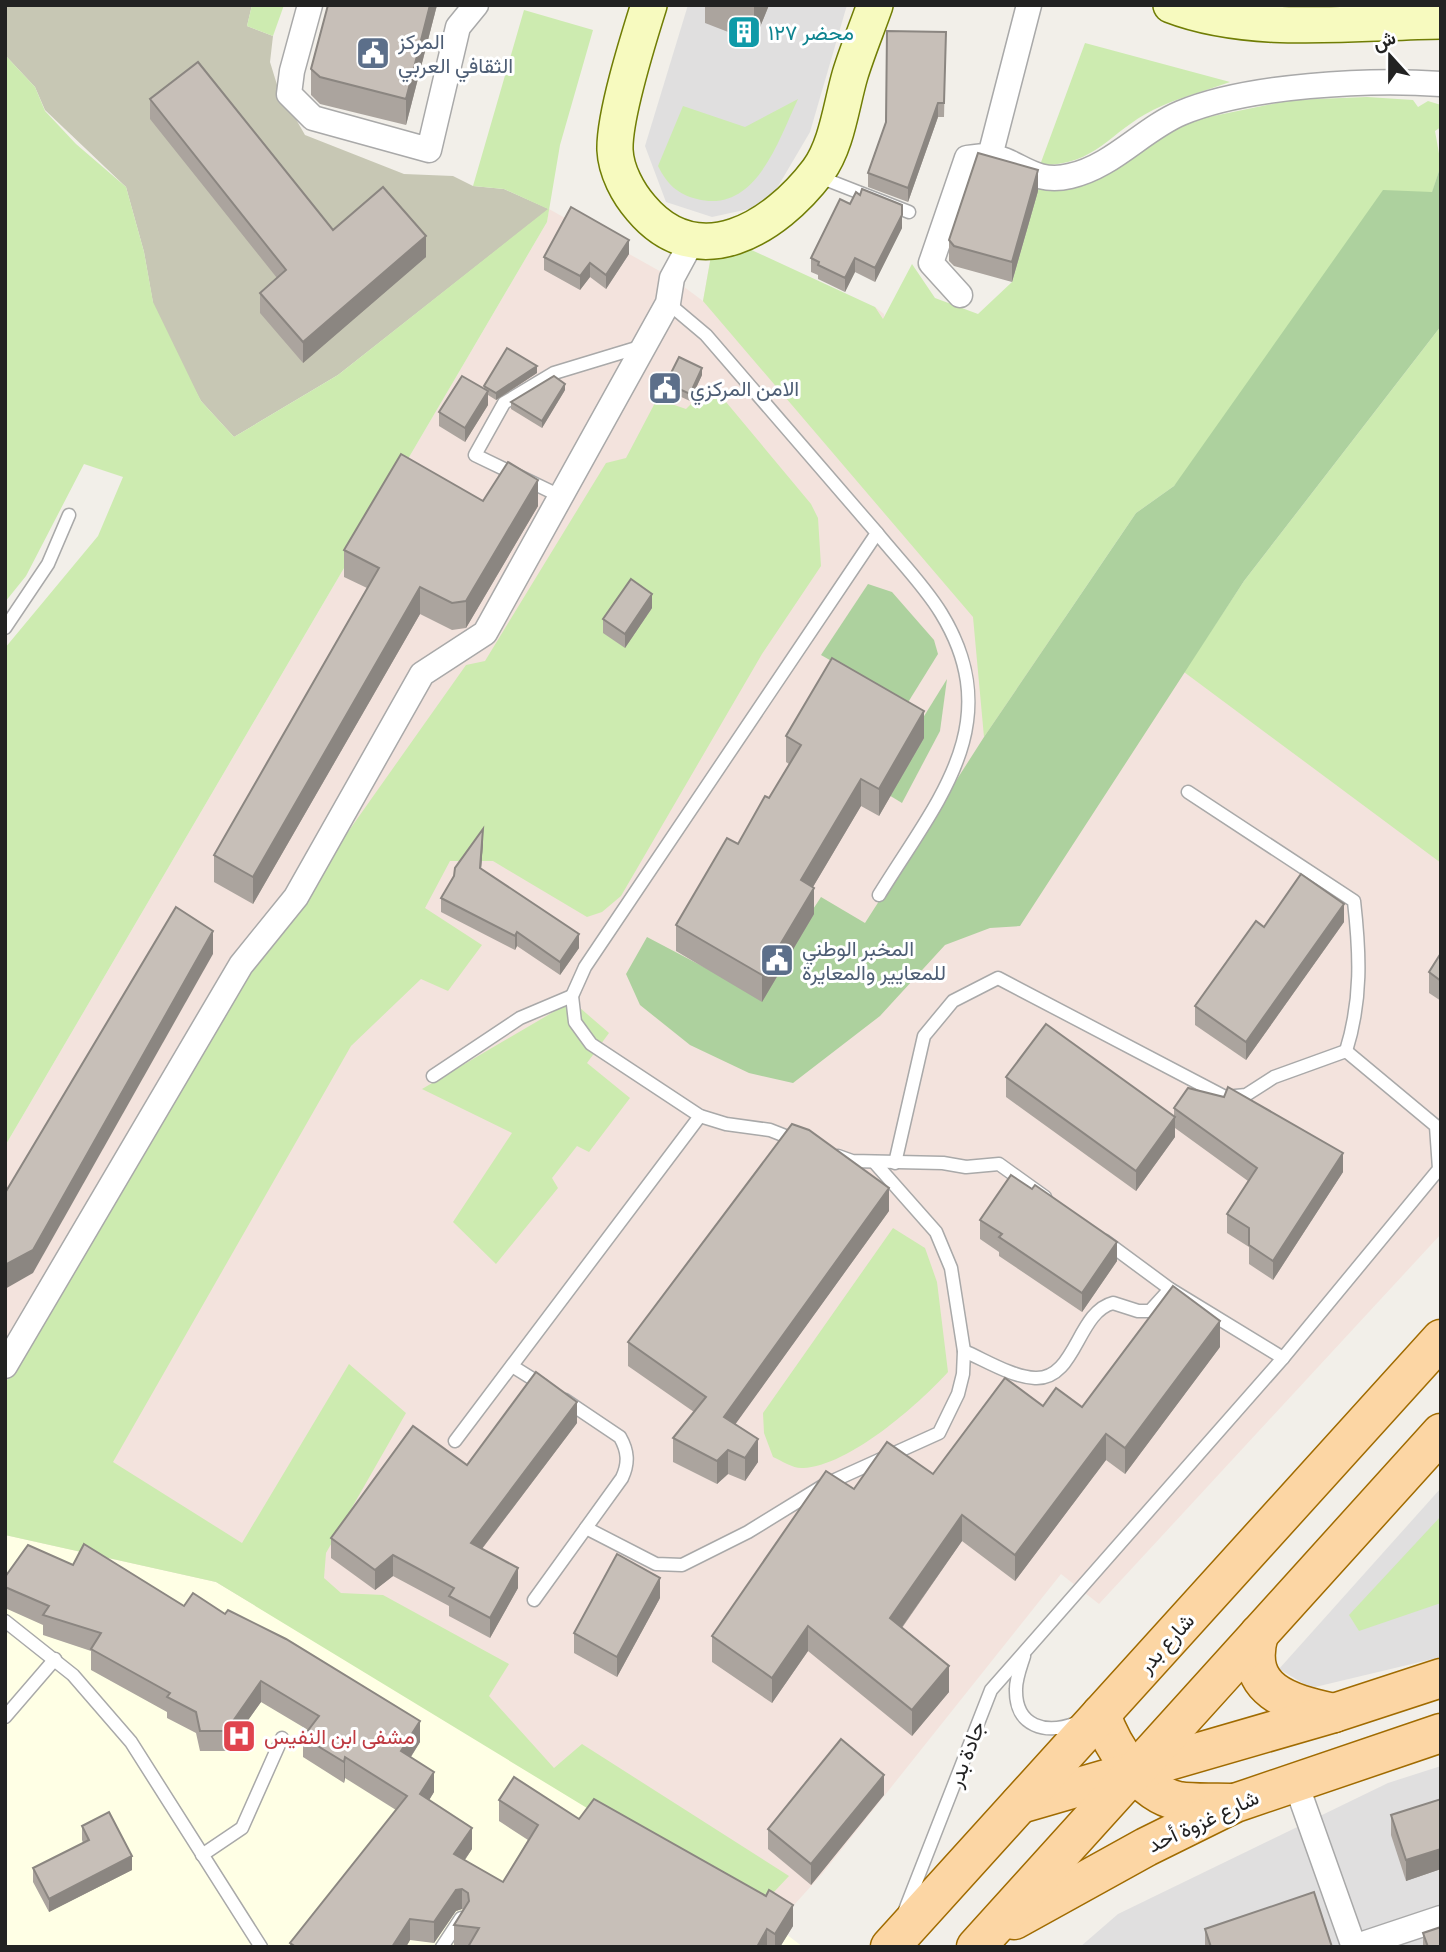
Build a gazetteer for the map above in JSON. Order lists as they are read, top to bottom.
{
  "streets": {
    "main road": ["شارع بدر", "شارع غزوة أحد"],
    "lane": ["جادة بدر"]
  },
  "crossings": [
    ["شارع بدر", "جادة بدر"]
  ],
  "places": {
    "building": ["محضر ١٢٧"],
    "public building": ["المركز الثقافي العربي", "الامن المركزي", "المخبر الوطني للمعايير والمعايرة"],
    "hospital": ["مشفى ابن النفيس"]
  },
  "north": "top"
}
